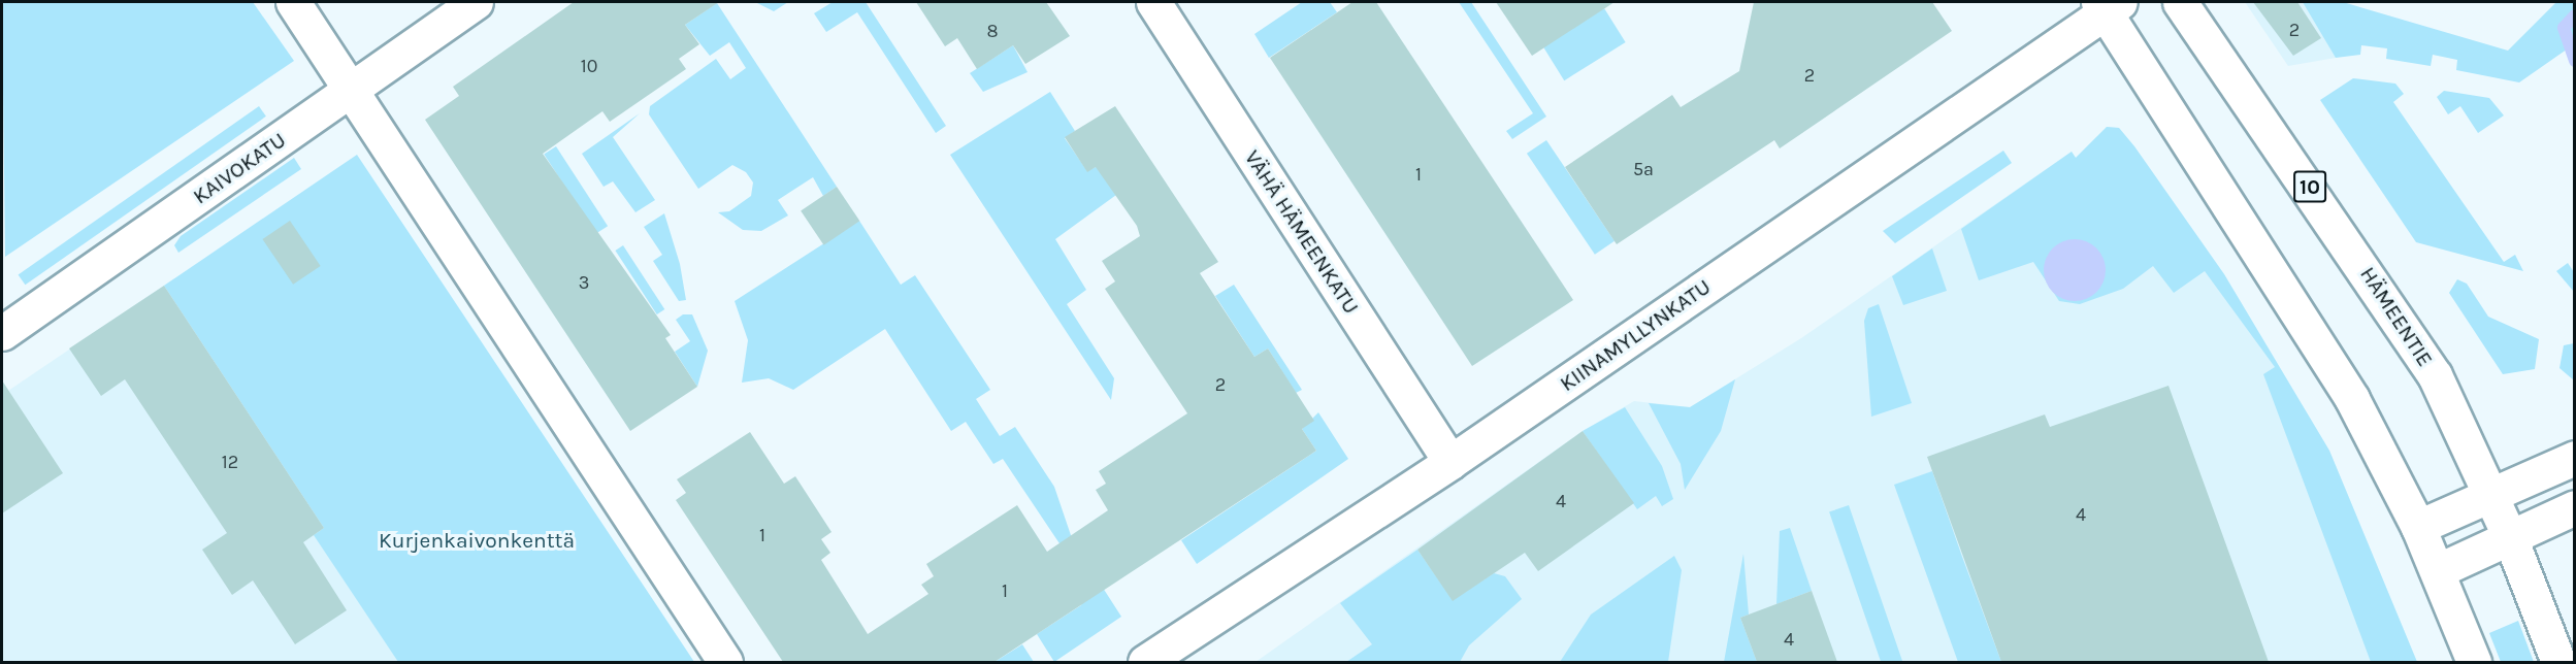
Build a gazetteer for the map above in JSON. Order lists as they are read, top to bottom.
{
  "streets": {
    "main road": [
      "KAIVOKATU",
      "10",
      "VÄHÄ HÄMEENKATU",
      "HÄMEENTIE",
      "KIINAMYLLYNKATU"
    ]
  },
  "crossings": [
    ["VÄHÄ HÄMEENKATU", "KIINAMYLLYNKATU"]
  ],
  "parks": ["Kurjenkaivonkenttä"],
  "house_numbers": [
    "2",
    "8",
    "10",
    "2",
    "5a",
    "1",
    "3",
    "2",
    "12",
    "4",
    "4",
    "1",
    "1",
    "4"
  ]
}
